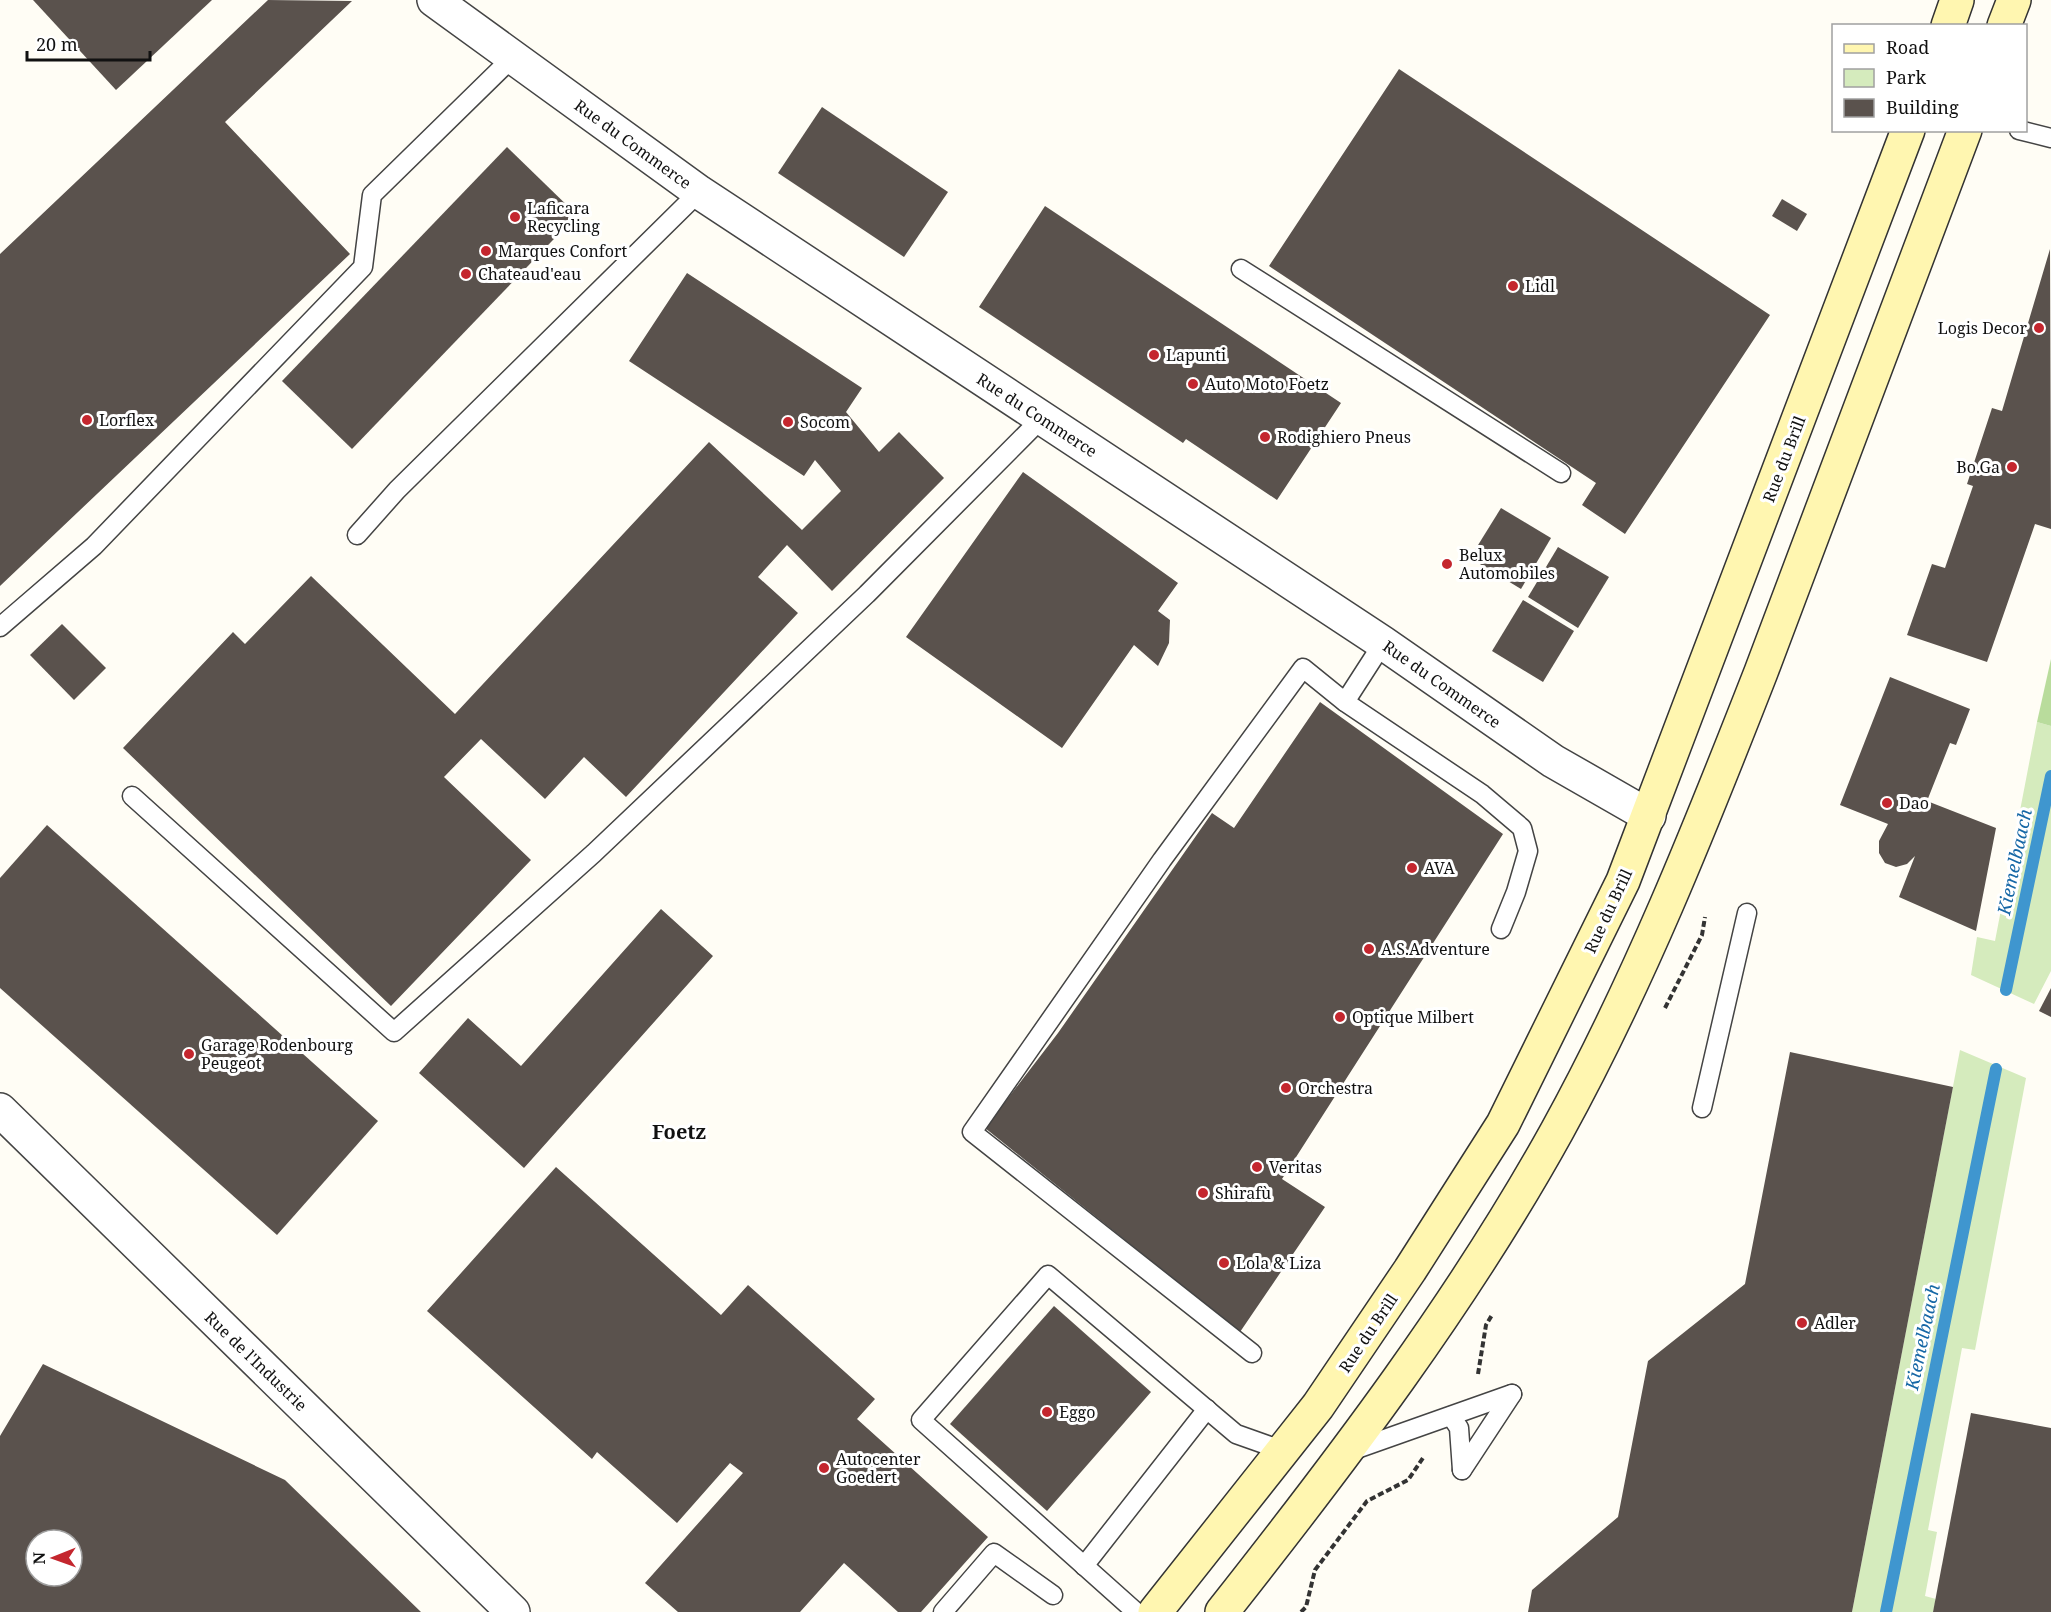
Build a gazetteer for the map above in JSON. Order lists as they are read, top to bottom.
{
  "streets": {
    "main road": ["Rue du Brill"],
    "street": ["Rue du Commerce", "Rue de l'Industrie"]
  },
  "crossings": [
    ["Rue du Commerce", "Rue du Brill"]
  ],
  "districts": ["Foetz"],
  "water": ["Kiemelbaach"],
  "places": [
    "Laficara Recycling",
    "Marques Confort",
    "Chateaud'eau",
    "Lidl",
    "Logis Decor",
    "Lapunti",
    "Auto Moto Foetz",
    "Lorflex",
    "Socom",
    "Rodighiero Pneus",
    "Bo.Ga",
    "Belux Automobiles",
    "Dao",
    "AVA",
    "A.S.Adventure",
    "Optique Milbert",
    "Garage Rodenbourg Peugeot",
    "Orchestra",
    "Veritas",
    "Shirafù",
    "Lola & Liza",
    "Adler",
    "Eggo",
    "Autocenter Goedert"
  ],
  "legend": ["Road", "Park", "Building"],
  "scale_bar": "20 m",
  "north": "left"
}
